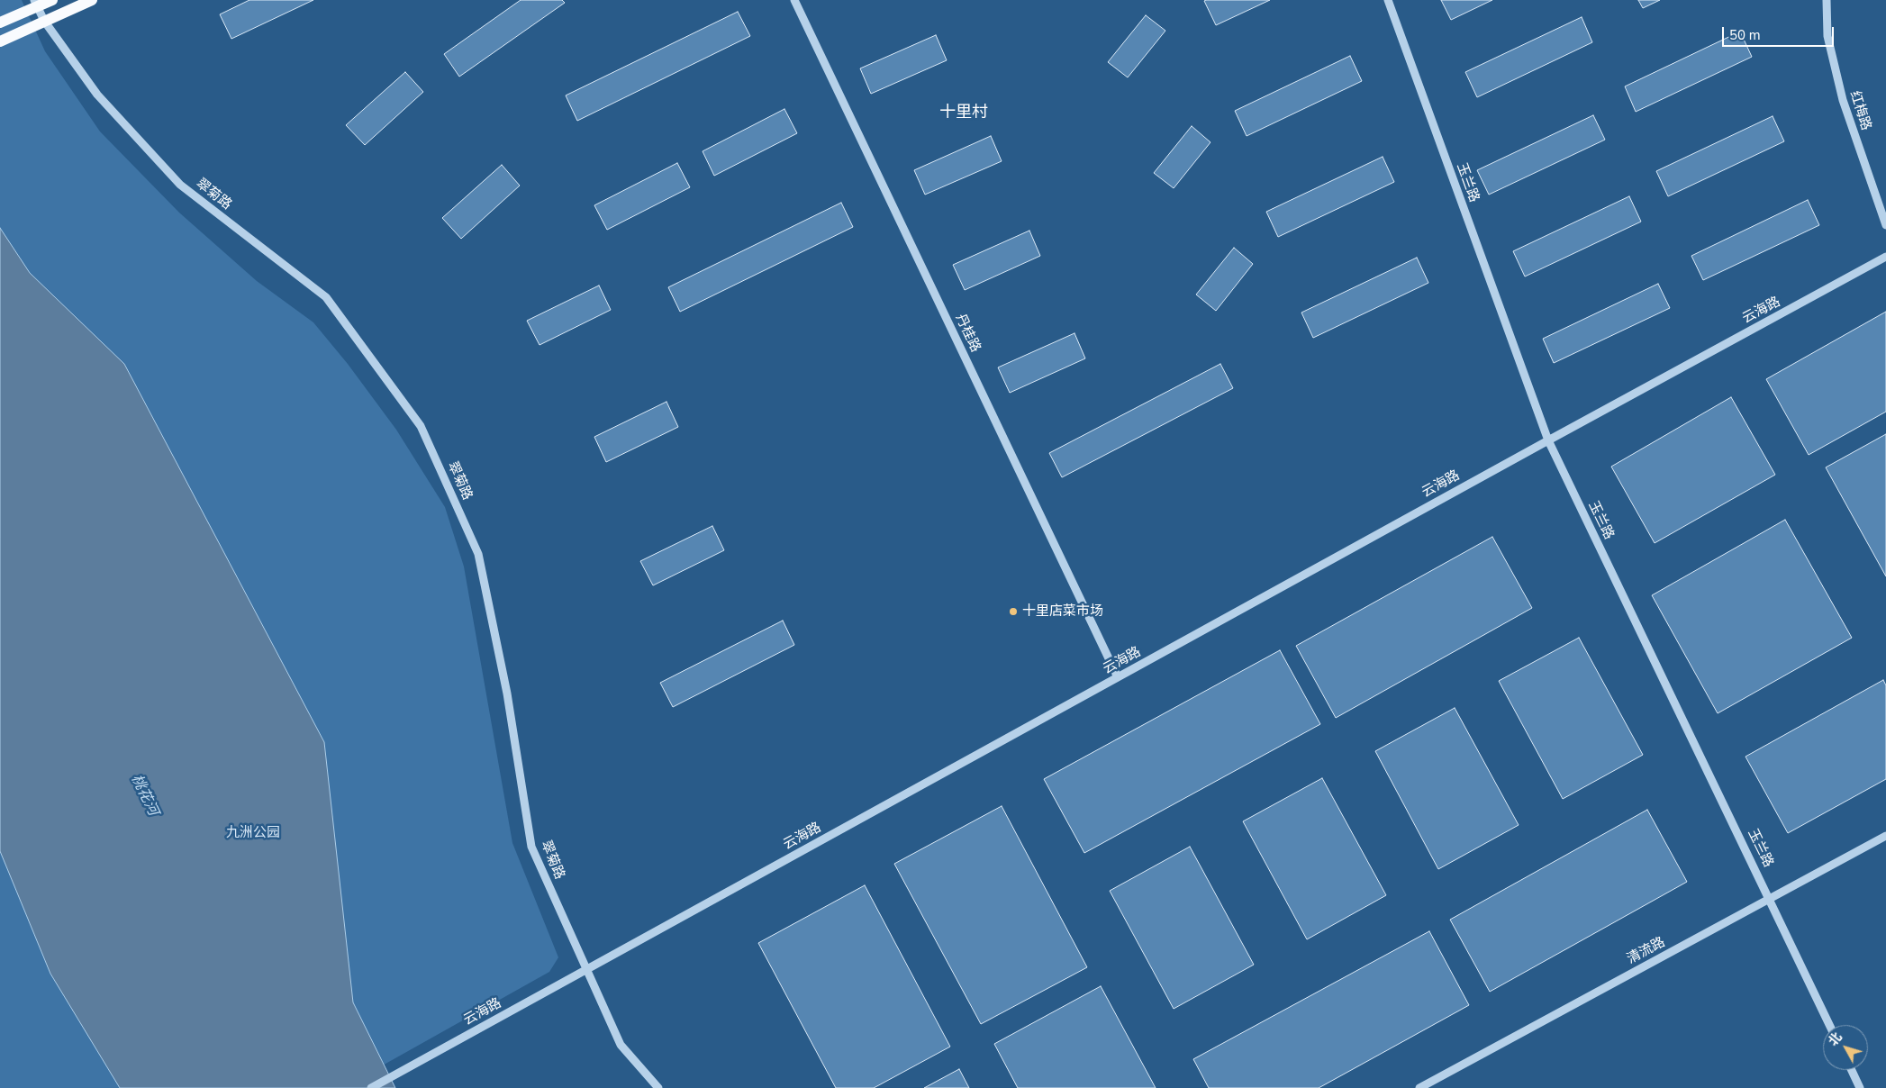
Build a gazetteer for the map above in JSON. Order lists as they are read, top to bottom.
{
  "streets": {
    "street": [
      "红梅路",
      "玉兰路",
      "翠菊路",
      "云海路",
      "丹桂路",
      "清流路"
    ]
  },
  "crossings": [
    ["玉兰路", "云海路"],
    ["玉兰路", "清流路"],
    ["翠菊路", "云海路"],
    ["云海路", "丹桂路"]
  ],
  "districts": ["十里村"],
  "water": ["桃花河"],
  "parks": ["九洲公园"],
  "places": ["十里店菜市场"],
  "scale_bar": "50 m",
  "north": "top left"
}
